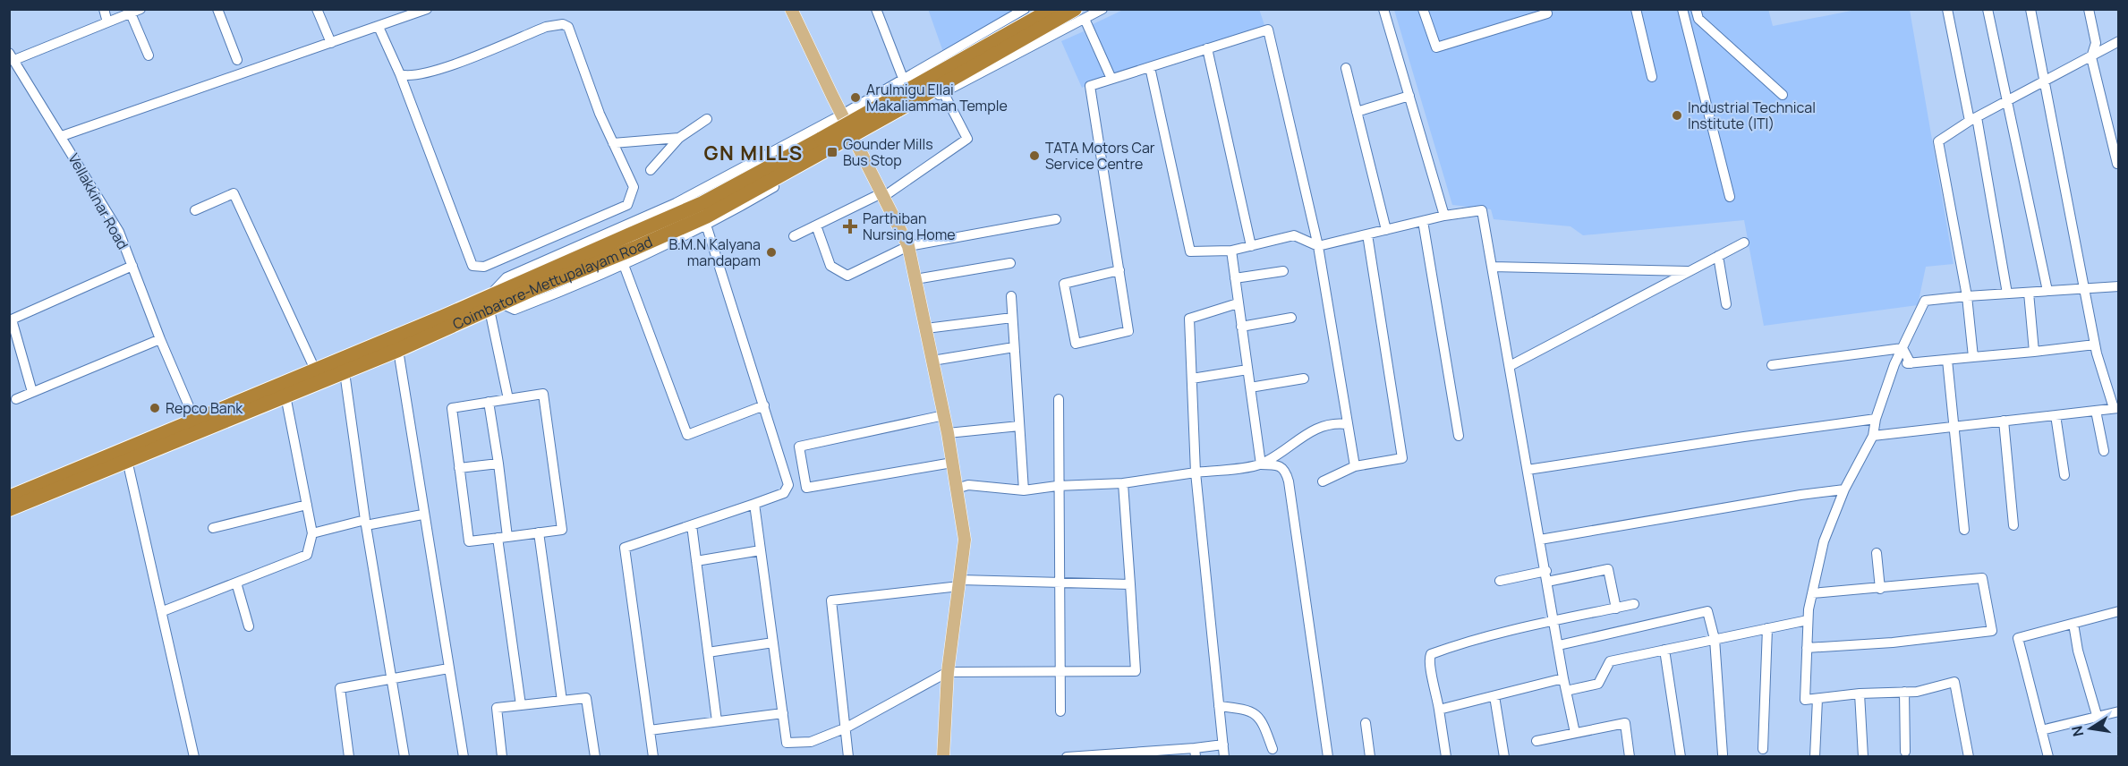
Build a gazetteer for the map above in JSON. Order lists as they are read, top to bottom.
{
  "streets": {
    "highway": ["Coimbatore-Mettupalayam Road"],
    "street": ["Vellakkinar Road"]
  },
  "crossings": [
    ["Vellakkinar Road", "Coimbatore-Mettupalayam Road"]
  ],
  "districts": ["GN MILLS"],
  "places": {
    "other": [
      "Arulmigu Ellai Makaliamman Temple",
      "Industrial Technical Institute (ITI)",
      "TATA Motors Car Service Centre",
      "B.M.N Kalyana mandapam",
      "Repco Bank"
    ],
    "transit": ["Gounder Mills Bus Stop"],
    "health": ["Parthiban Nursing Home"]
  },
  "north": "left"
}
